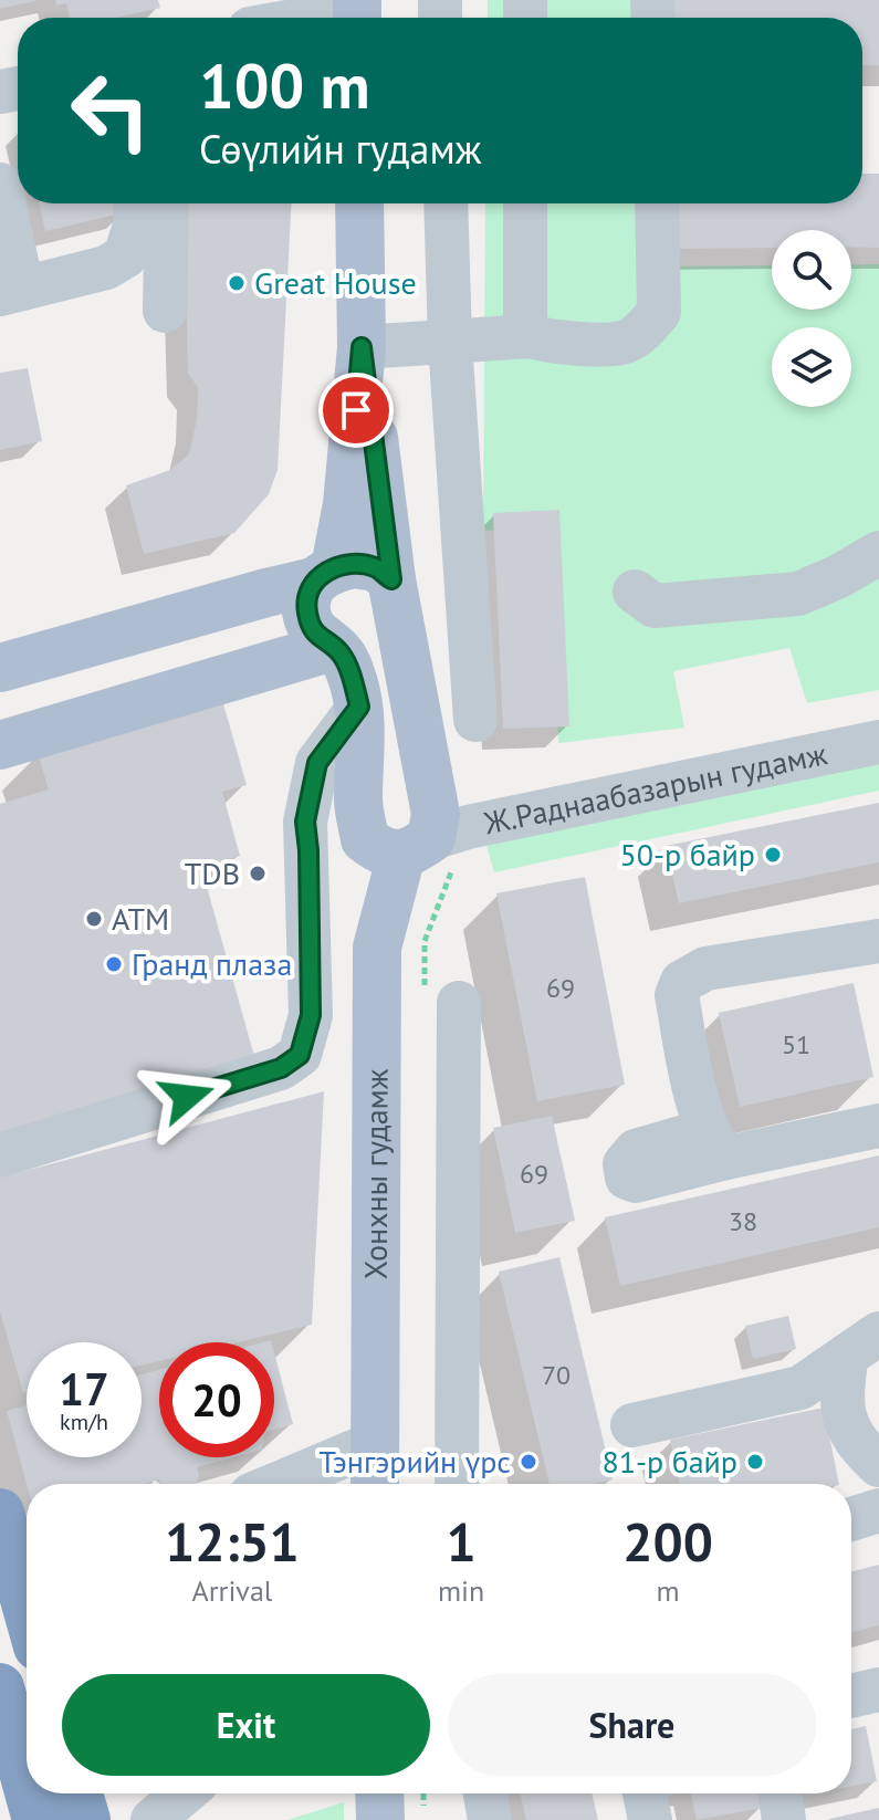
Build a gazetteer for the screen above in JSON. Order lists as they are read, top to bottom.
{
  "streets": {
    "main road": ["Хонхны гудамж"],
    "street": ["Ж.Раднаабазарын гудамж"]
  },
  "crossings": [
    ["Ж.Раднаабазарын гудамж", "Хонхны гудамж"]
  ],
  "places": [
    "Great House",
    "50-р байр",
    "TDB",
    "ATM",
    "Гранд плаза",
    "Тэнгэрийн үрс",
    "81-р байр"
  ],
  "house_numbers": [
    "69",
    "51",
    "69",
    "38",
    "70"
  ],
  "page": {
    "turn": ["100 m", "Сөүлийн гудамж"],
    "speed": "17 km/h",
    "limit": "20",
    "eta": [
      "12:51",
      "Arrival",
      "1",
      "min",
      "200",
      "m"
    ],
    "buttons": ["Exit", "Share"]
  }
}
